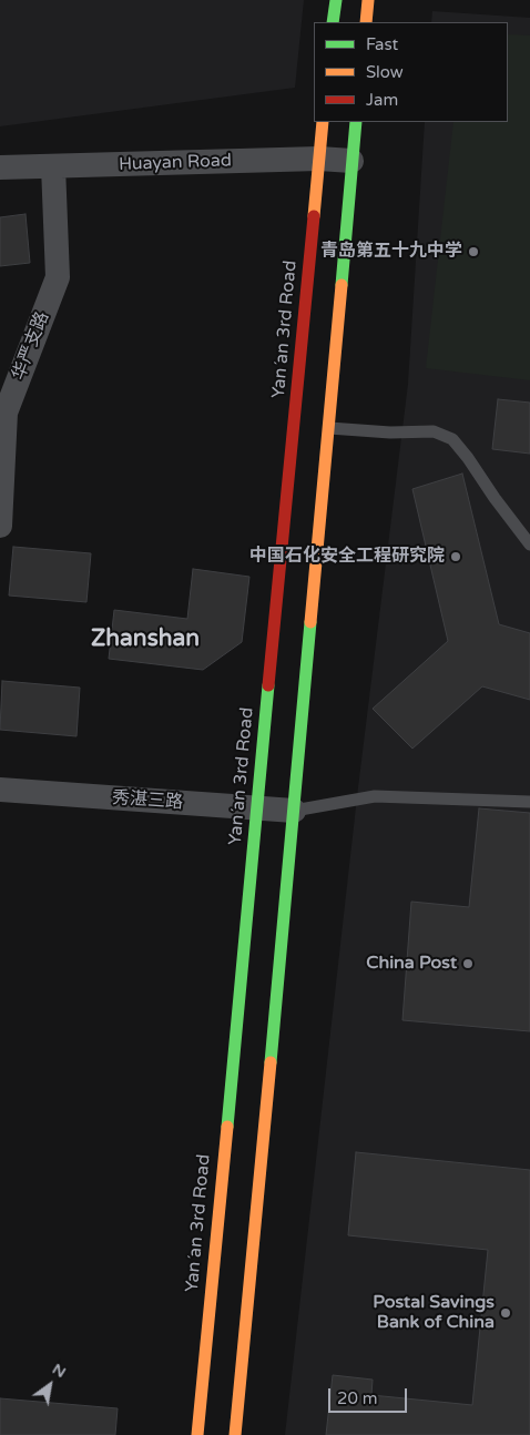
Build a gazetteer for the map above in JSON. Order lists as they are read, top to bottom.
{
  "streets": {
    "main road": ["Yan´an 3rd Road"],
    "street": ["Huayan Road", "华严支路", "秀湛三路"]
  },
  "crossings": [
    ["Huayan Road", "Yan´an 3rd Road"],
    ["Huayan Road", "华严支路"],
    ["Yan´an 3rd Road", "秀湛三路"]
  ],
  "districts": ["Zhanshan"],
  "places": [
    "青岛第五十九中学",
    "中国石化安全工程研究院",
    "China Post",
    "Postal Savings Bank of China"
  ],
  "legend": ["Fast", "Slow", "Jam"],
  "scale_bar": "20 m",
  "north": "top right"
}
